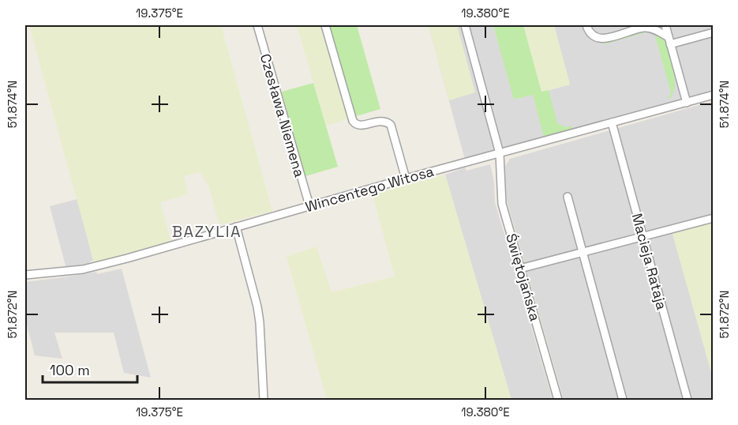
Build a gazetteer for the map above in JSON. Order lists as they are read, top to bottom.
{
  "streets": {
    "street": [
      "Czesława Niemena",
      "Wincentego Witosa",
      "Macieja Rataja",
      "Świętojańska"
    ]
  },
  "crossings": [
    ["Czesława Niemena", "Wincentego Witosa"],
    ["Wincentego Witosa", "Macieja Rataja"],
    ["Wincentego Witosa", "Świętojańska"]
  ],
  "districts": ["BAZYLIA"],
  "scale_bar": "100 m",
  "coordinates": [
    "19.375°E",
    "19.380°E",
    "51.874°N",
    "51.872°N"
  ]
}
